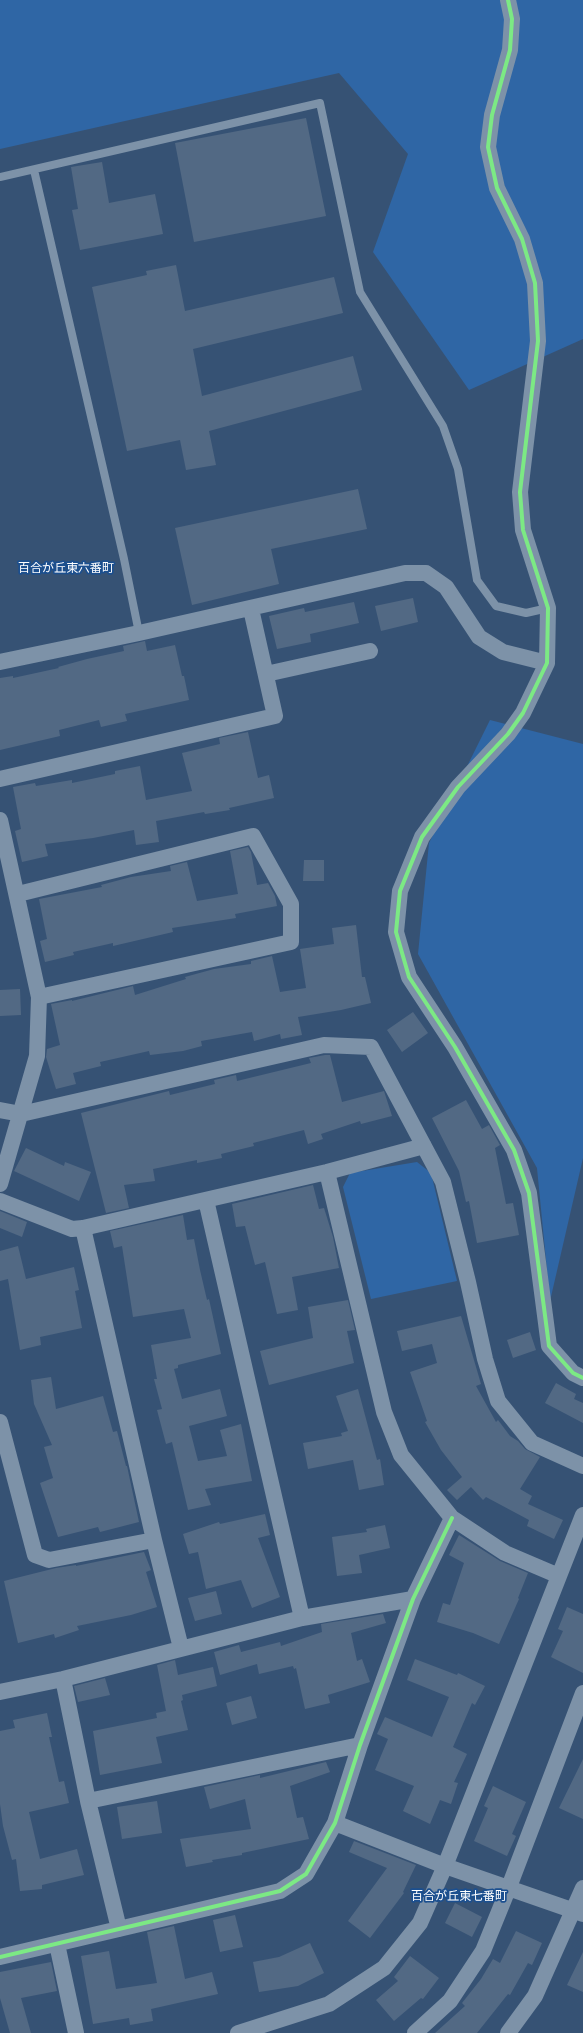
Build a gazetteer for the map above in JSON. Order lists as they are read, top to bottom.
{
  "districts": ["百合が丘東六番町", "百合が丘東七番町"]
}
